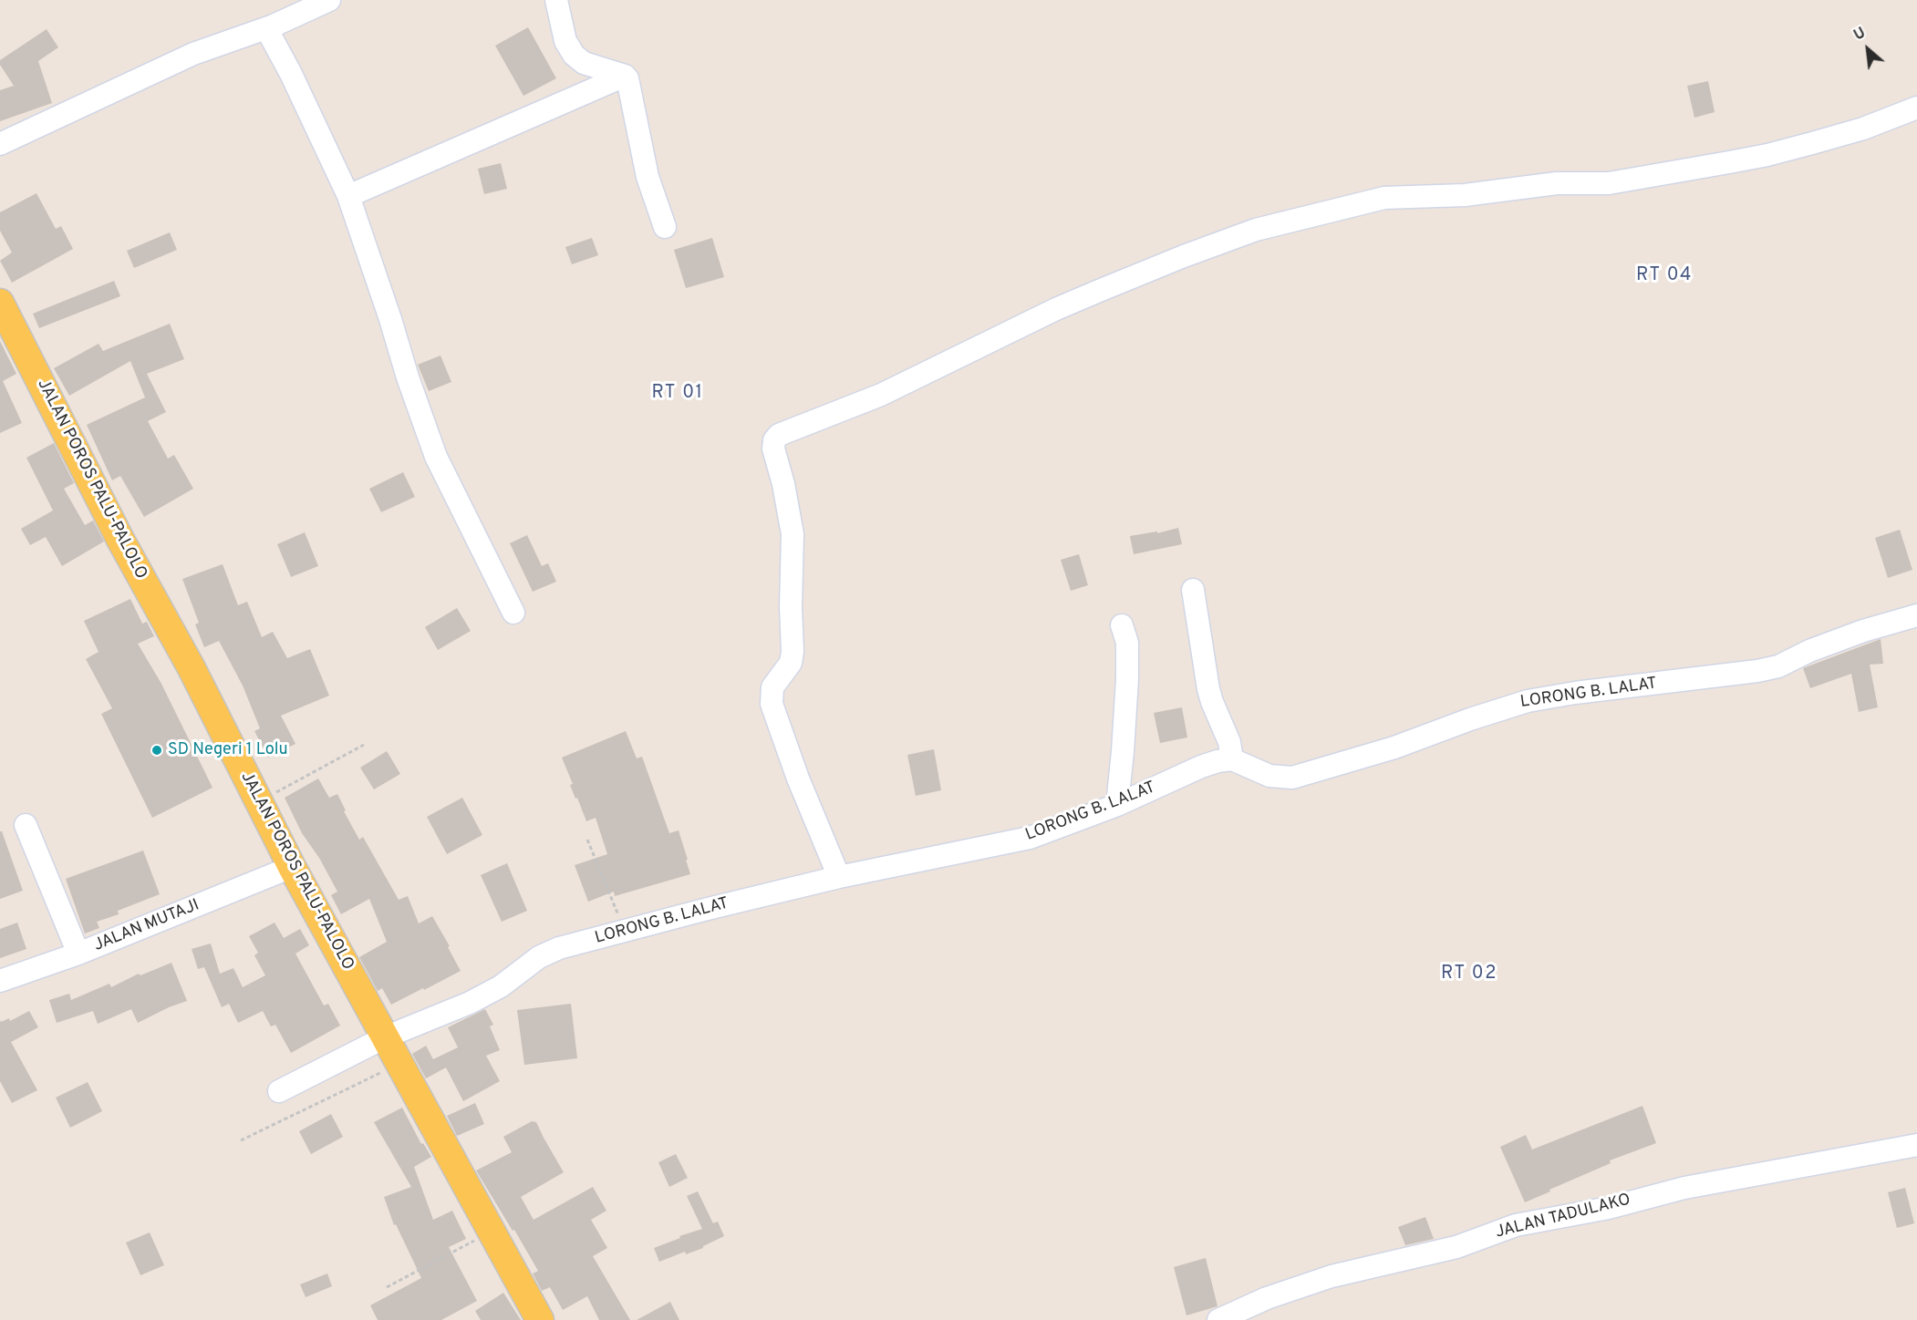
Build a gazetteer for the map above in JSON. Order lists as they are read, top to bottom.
{
  "streets": {
    "main road": ["JALAN POROS PALU-PALOLO"],
    "street": ["LORONG B. LALAT", "JALAN MUTAJI", "JALAN TADULAKO"]
  },
  "crossings": [
    ["JALAN POROS PALU-PALOLO", "LORONG B. LALAT"],
    ["JALAN POROS PALU-PALOLO", "JALAN MUTAJI"]
  ],
  "districts": ["RT 04", "RT 01", "RT 02"],
  "places": ["SD Negeri 1 Lolu"],
  "north": "top left"
}
